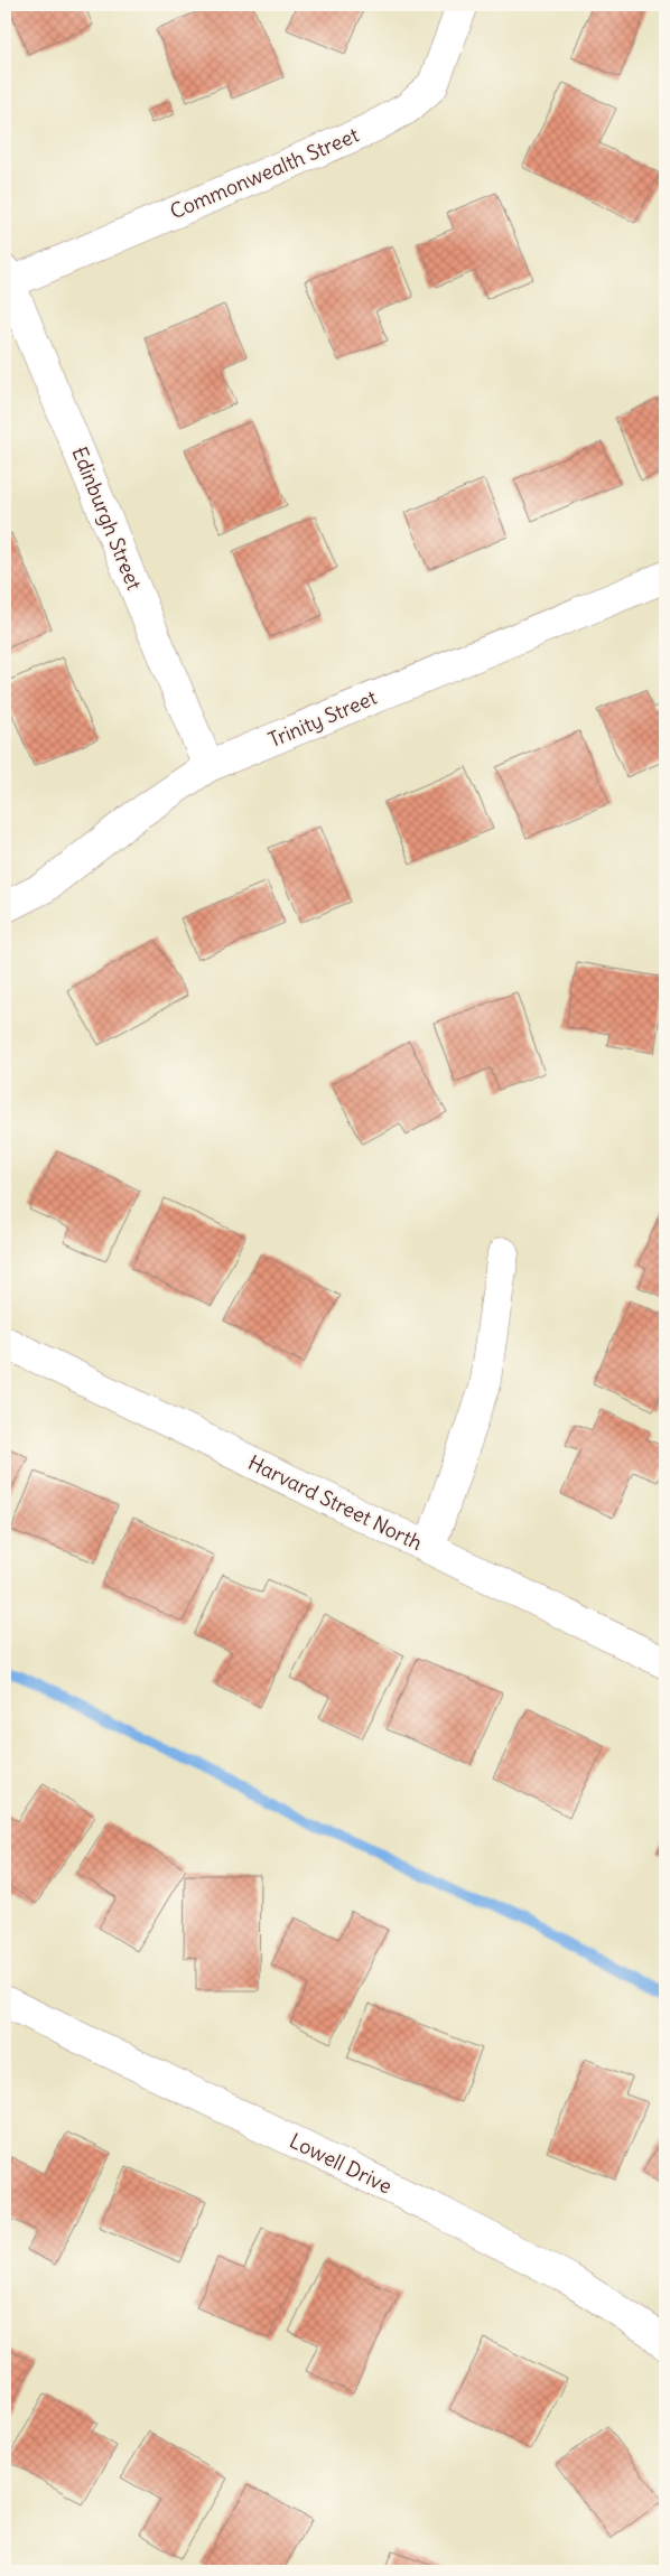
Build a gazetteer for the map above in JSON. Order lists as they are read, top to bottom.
{
  "streets": {
    "street": [
      "Commonwealth Street",
      "Edinburgh Street",
      "Trinity Street",
      "Harvard Street North",
      "Lowell Drive"
    ]
  },
  "crossings": [
    ["Commonwealth Street", "Edinburgh Street"],
    ["Edinburgh Street", "Trinity Street"]
  ]
}
